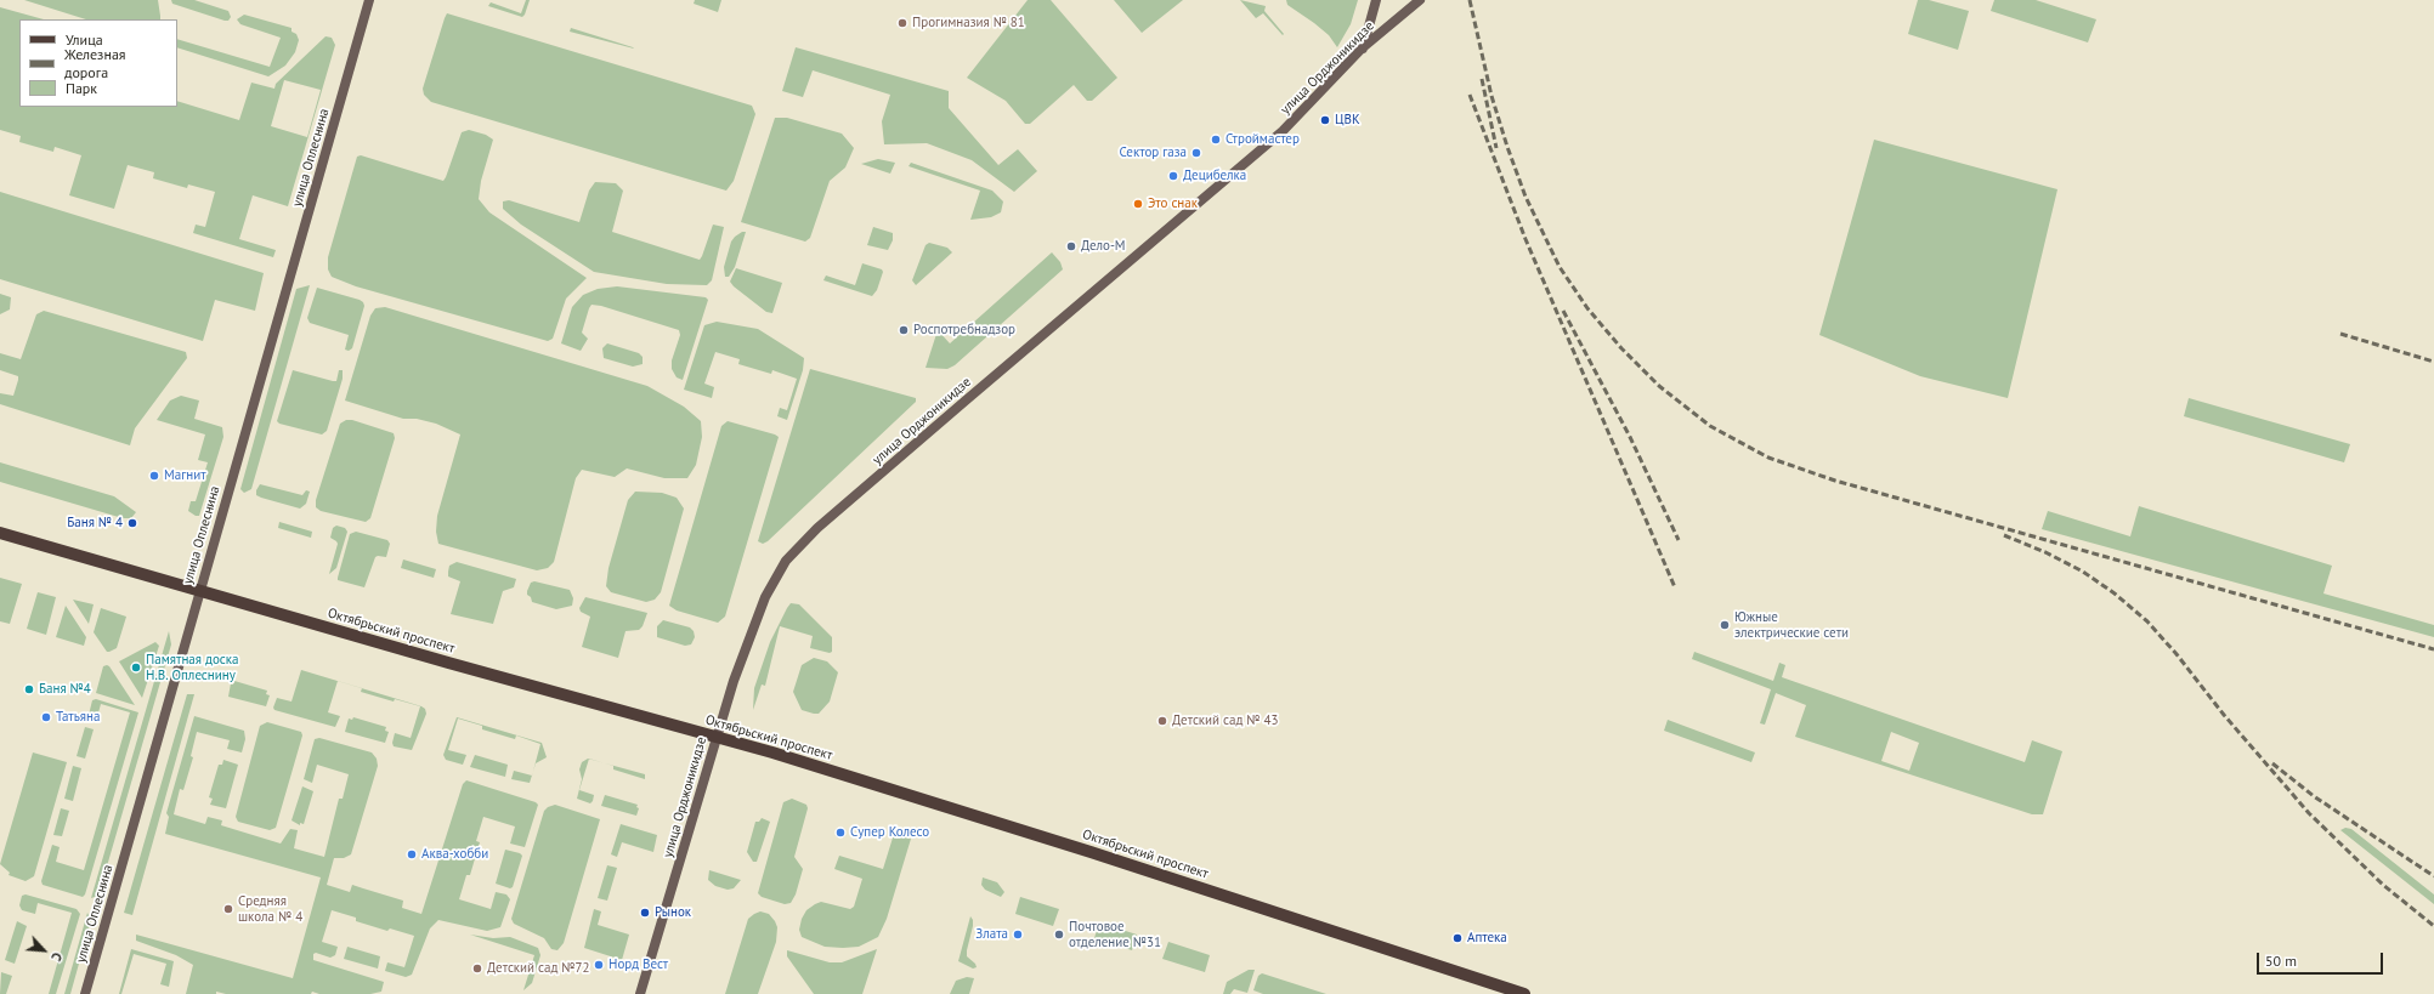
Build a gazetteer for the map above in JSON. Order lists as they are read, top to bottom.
{
  "streets": {
    "main road": ["улица Орджоникидзе", "улица Оплеснина", "Октябрьский проспект"]
  },
  "crossings": [
    ["улица Орджоникидзе", "Октябрьский проспект"],
    ["улица Оплеснина", "Октябрьский проспект"]
  ],
  "places": [
    "Прогимназия № 81",
    "ЦВК",
    "Строймастер",
    "Сектор газа",
    "Децибелка",
    "Это снак",
    "Дело-М",
    "Роспотребнадзор",
    "Магнит",
    "Баня № 4",
    "Южные электрические сети",
    "Памятная доска Н.В. Оплеснину",
    "Баня №4",
    "Татьяна",
    "Детский сад № 43",
    "Супер Колесо",
    "Аква-хобби",
    "Средняя школа № 4",
    "Рынок",
    "Злата",
    "Почтовое отделение №31",
    "Аптека",
    "Норд Вест",
    "Детский сад №72"
  ],
  "legend": ["Улица", "Железная дорога", "Парк"],
  "scale_bar": "50 m",
  "north": "bottom right"
}
